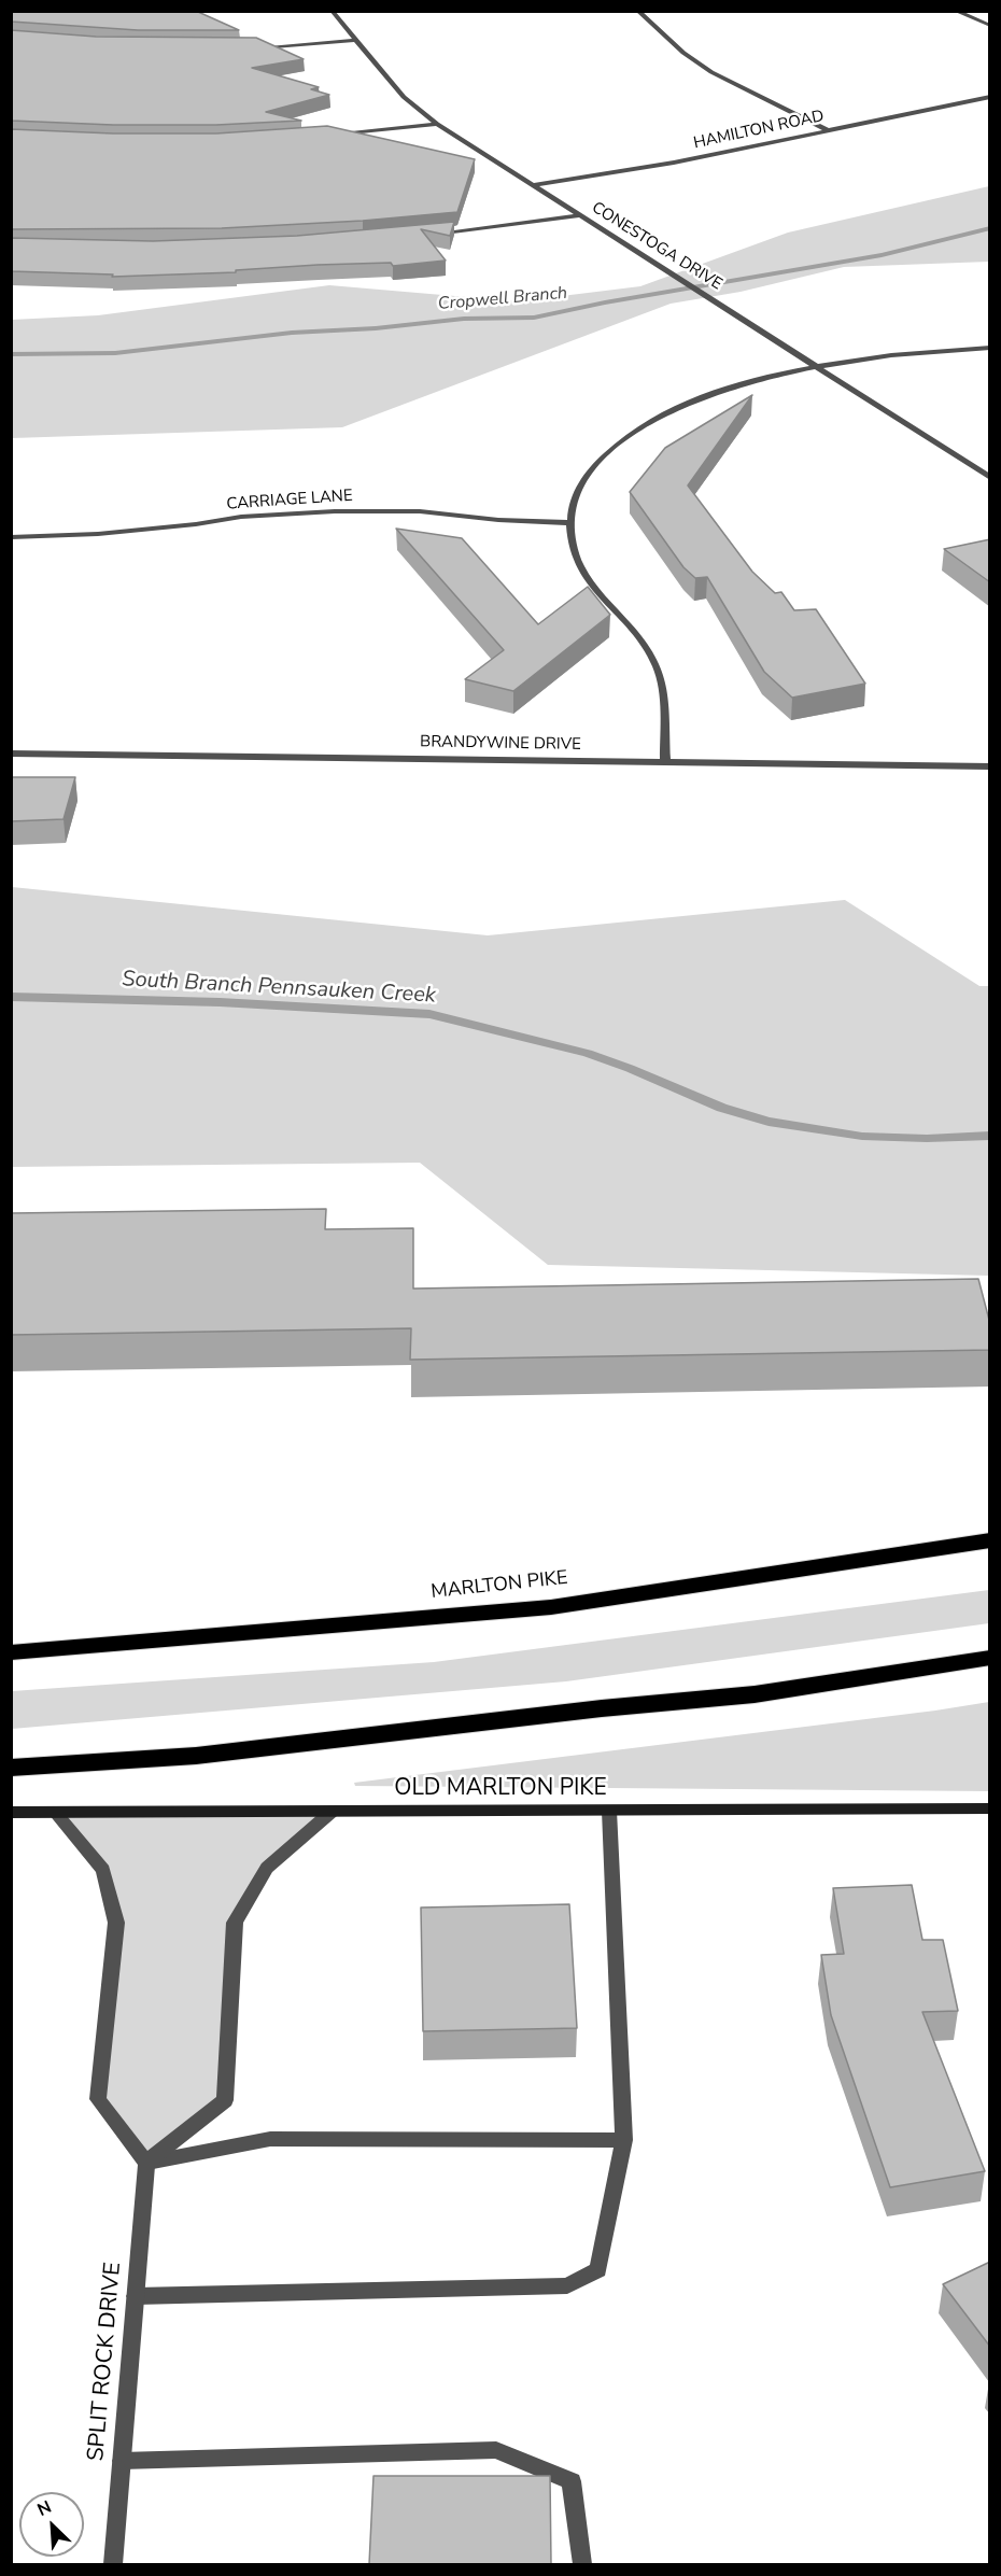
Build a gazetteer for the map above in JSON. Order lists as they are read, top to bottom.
{
  "streets": {
    "highway": ["MARLTON PIKE"],
    "street": [
      "HAMILTON ROAD",
      "CONESTOGA DRIVE",
      "CARRIAGE LANE",
      "BRANDYWINE DRIVE",
      "OLD MARLTON PIKE",
      "SPLIT ROCK DRIVE"
    ]
  },
  "crossings": [
    ["HAMILTON ROAD", "CONESTOGA DRIVE"]
  ],
  "water": ["Cropwell Branch", "South Branch Pennsauken Creek"],
  "north": "top left"
}
